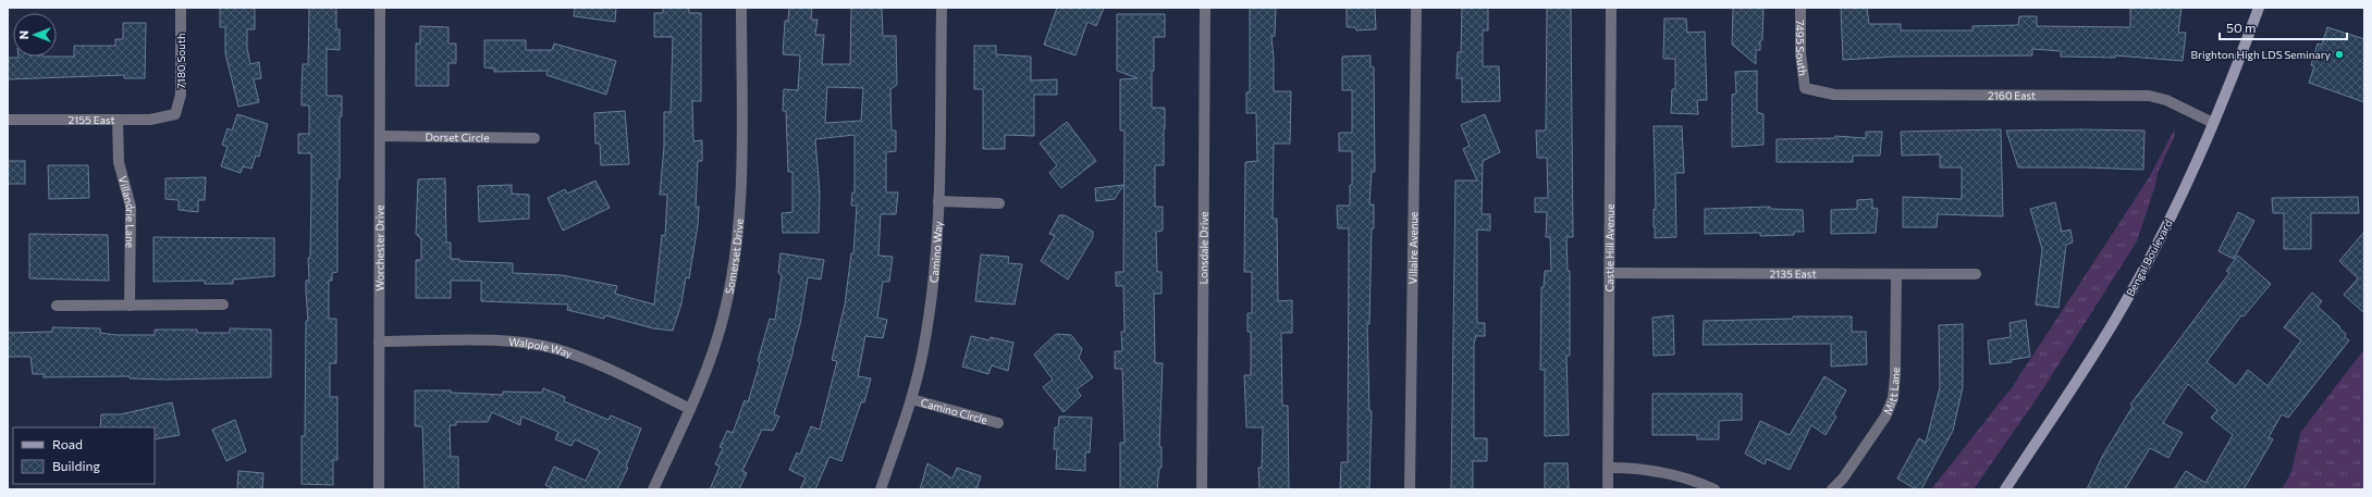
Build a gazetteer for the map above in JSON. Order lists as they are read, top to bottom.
{
  "streets": {
    "main road": ["Bengal Boulevard"],
    "street": [
      "7495 South",
      "7180 South",
      "2160 East",
      "2155 East",
      "Dorset Circle",
      "Villandrie Lane",
      "Worchester Drive",
      "Villaire Avenue",
      "Lonsdale Drive",
      "Castle Hill Avenue",
      "Camino Way",
      "Somerset Drive",
      "2135 East",
      "Walpole Way",
      "Mitt Lane",
      "Camino Circle"
    ]
  },
  "crossings": [
    ["7495 South", "2160 East"],
    ["7180 South", "2155 East"],
    ["2160 East", "Bengal Boulevard"],
    ["2155 East", "Villandrie Lane"],
    ["Dorset Circle", "Worchester Drive"],
    ["Worchester Drive", "Walpole Way"],
    ["Castle Hill Avenue", "2135 East"],
    ["Camino Way", "Camino Circle"],
    ["Somerset Drive", "Walpole Way"],
    ["2135 East", "Mitt Lane"]
  ],
  "places": ["Brighton High LDS Seminary"],
  "legend": ["Road", "Building"],
  "scale_bar": "50 m",
  "north": "left"
}
